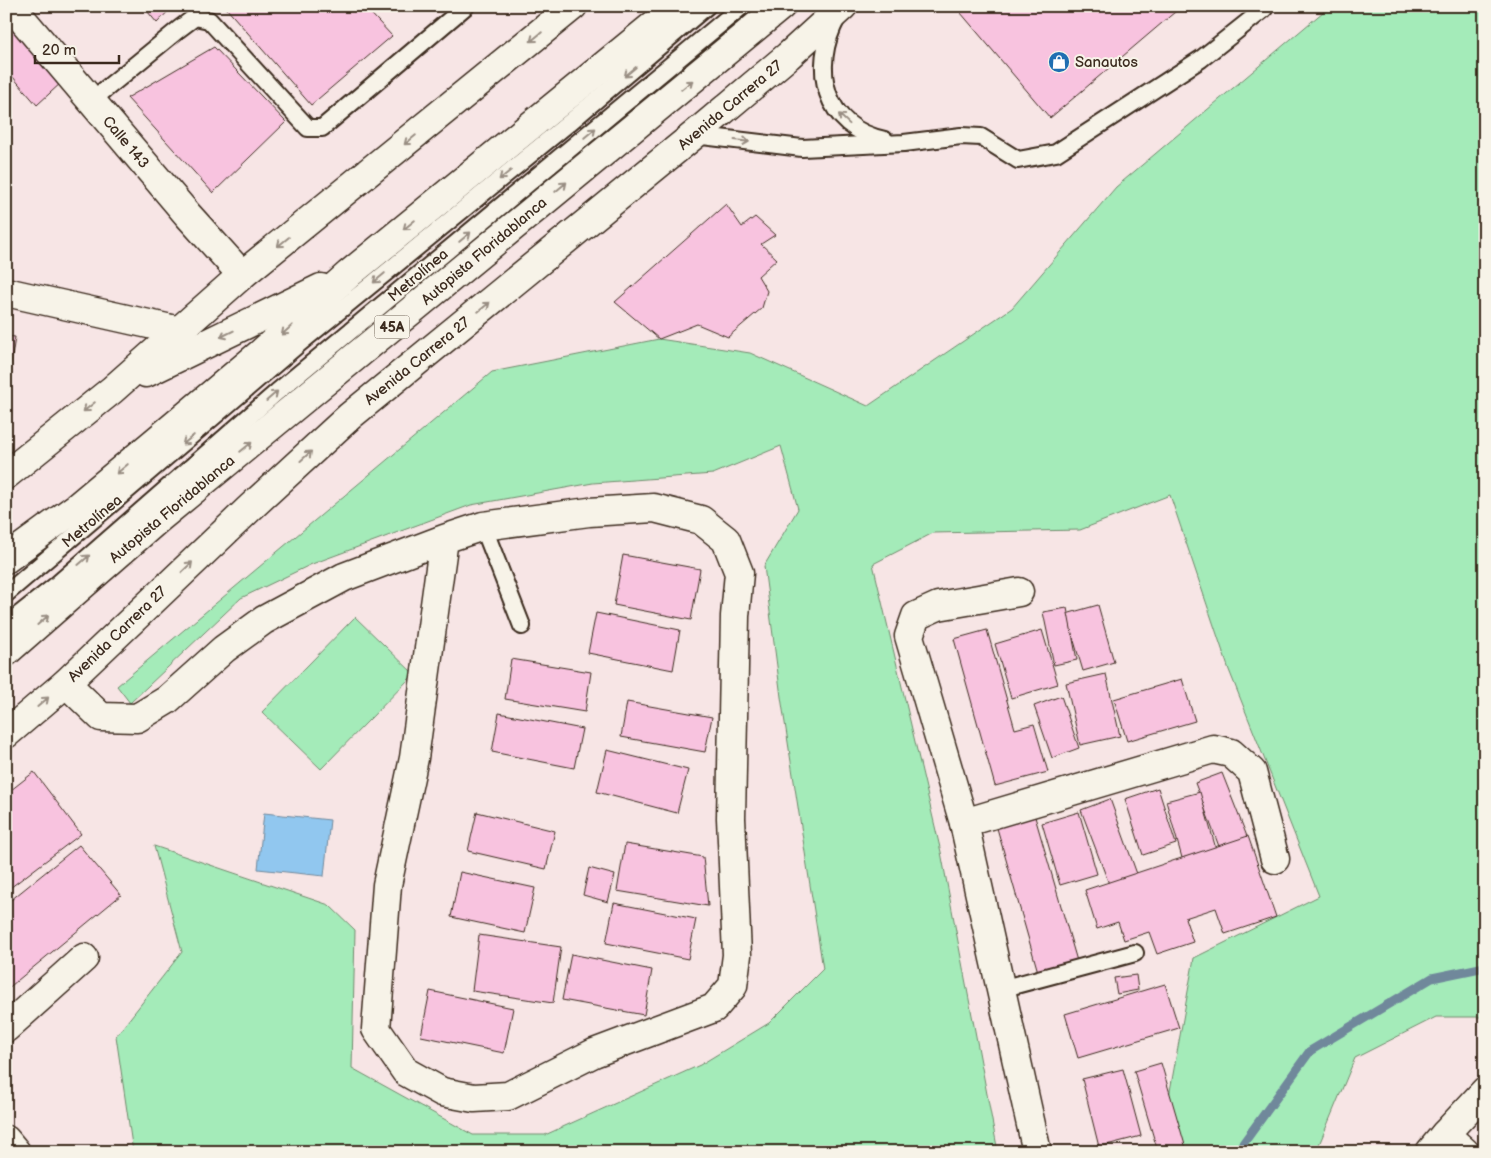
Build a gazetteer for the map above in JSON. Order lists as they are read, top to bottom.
{
  "streets": {
    "main road": [
      "Avenida Carrera 27",
      "Calle 143",
      "Autopista Floridablanca",
      "45A"
    ],
    "lane": ["Metrolínea"]
  },
  "places": {
    "shop": ["Sanautos"]
  },
  "scale_bar": "20 m"
}
